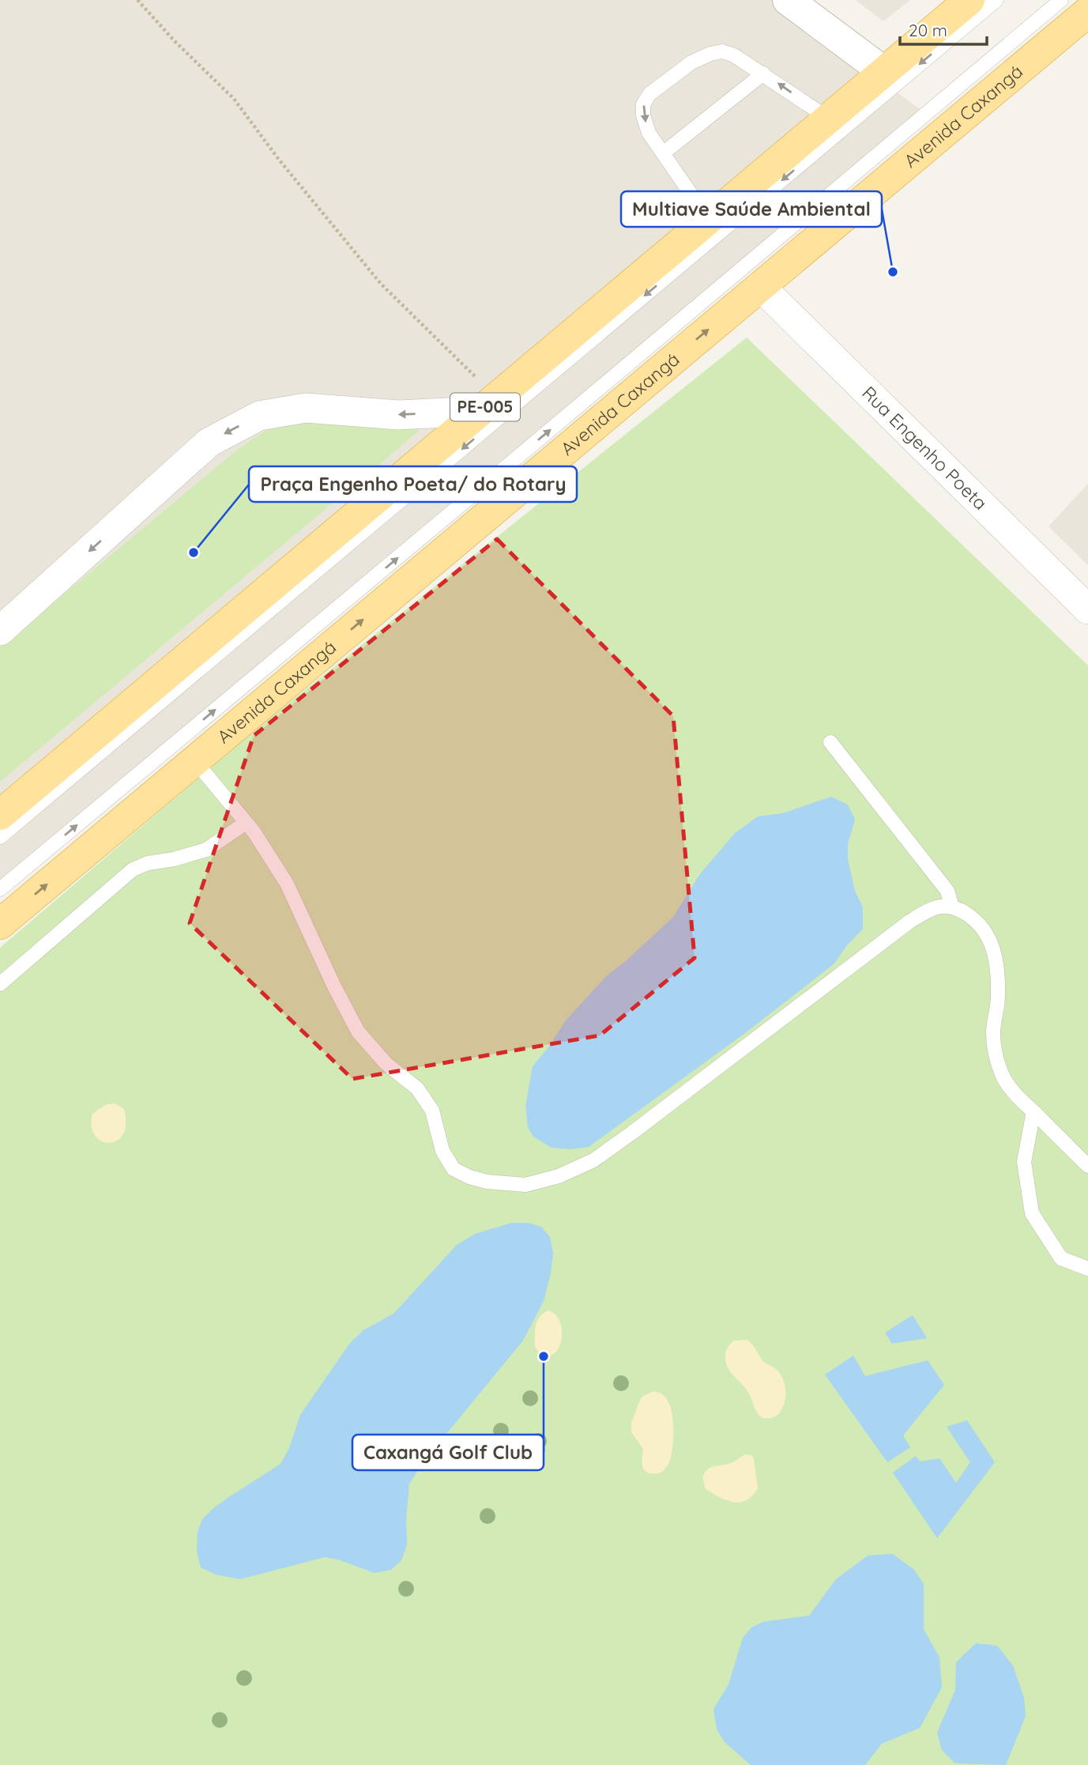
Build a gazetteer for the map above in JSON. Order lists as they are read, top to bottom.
{
  "streets": {
    "main road": ["Avenida Caxangá", "PE-005"],
    "street": ["Rua Engenho Poeta"]
  },
  "crossings": [
    ["Avenida Caxangá", "Rua Engenho Poeta"]
  ],
  "places": ["Multiave Saúde Ambiental", "Praça Engenho Poeta/ do Rotary", "Caxangá Golf Club"],
  "scale_bar": "20 m"
}
